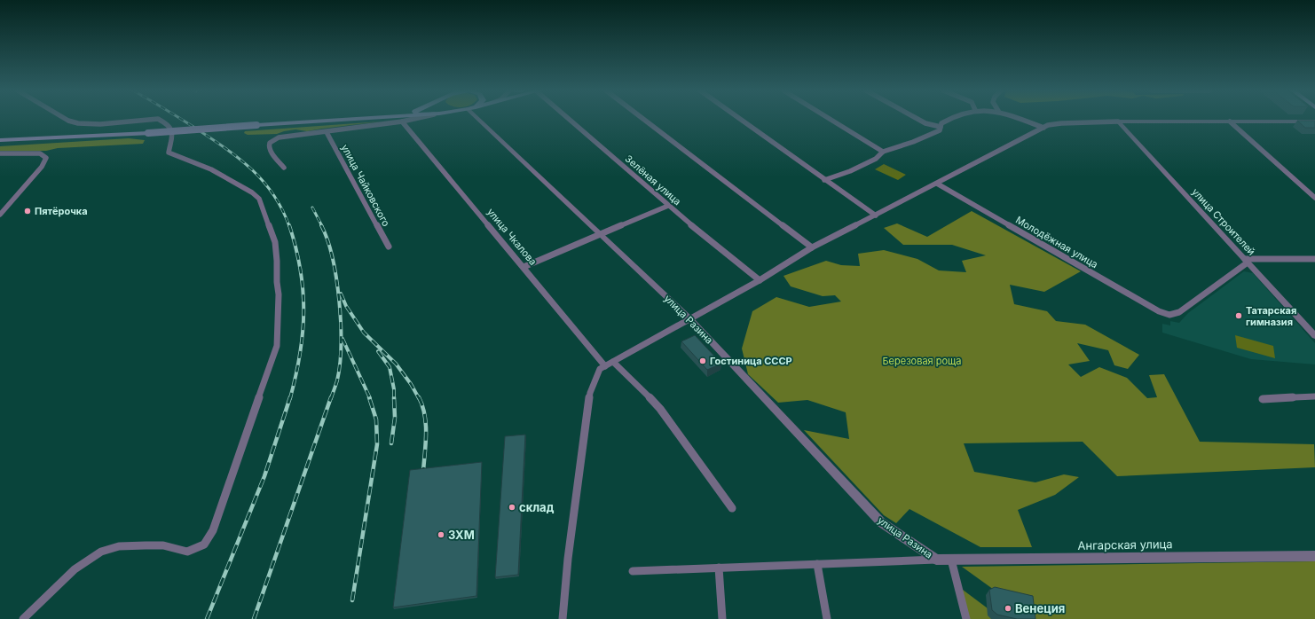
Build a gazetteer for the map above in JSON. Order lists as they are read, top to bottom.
{
  "streets": {
    "street": [
      "Зелёная улица",
      "улица Чайковского",
      "улица Строителей",
      "улица Чкалова",
      "Молодёжная улица",
      "улица Разина",
      "Ангарская улица"
    ]
  },
  "crossings": [
    ["улица Строителей", "Молодёжная улица"],
    ["улица Разина", "Ангарская улица"]
  ],
  "parks": ["Березовая роща"],
  "places": [
    "Пятёрочка",
    "Татарская гимназия",
    "Гостиница СССР",
    "склад",
    "ЗХМ",
    "Венеция"
  ]
}
